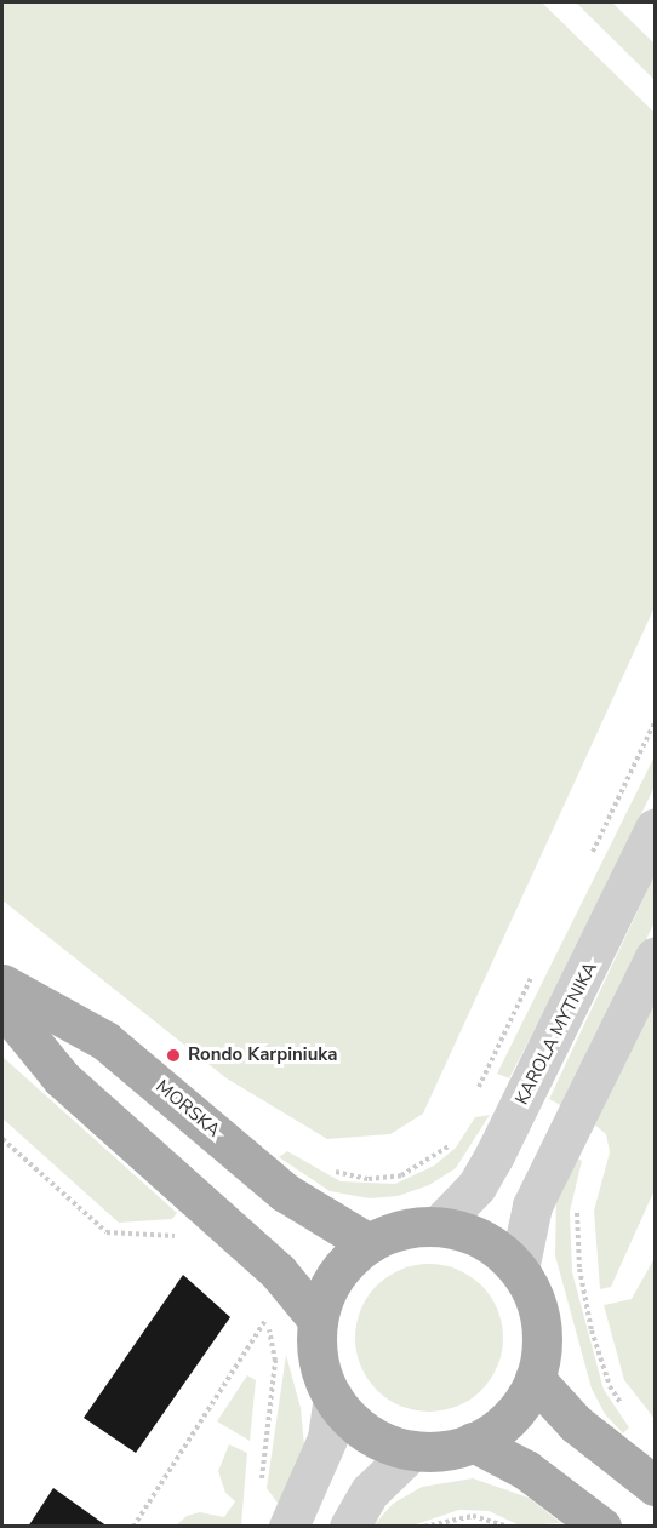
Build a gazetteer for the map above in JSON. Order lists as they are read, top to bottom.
{
  "streets": {
    "main road": ["MORSKA"],
    "street": ["KAROLA MYTNIKA"]
  },
  "crossings": [
    ["KAROLA MYTNIKA", "MORSKA"]
  ],
  "places": ["Rondo Karpiniuka"]
}
